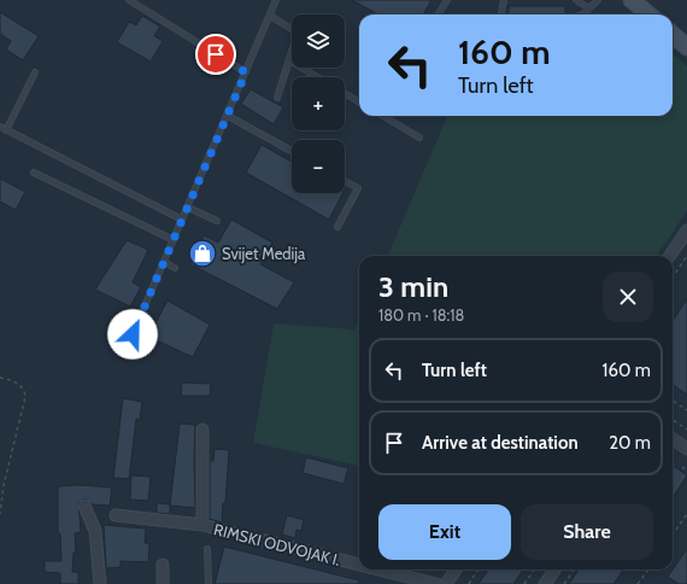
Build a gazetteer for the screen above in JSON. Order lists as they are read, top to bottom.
{
  "streets": {
    "street": ["RIMSKI ODVOJAK I."]
  },
  "places": {
    "shop": ["Svijet Medija"]
  },
  "page": {
    "map_buttons": ["+", "−"],
    "turn": ["160 m", "Turn left"],
    "heading": ["3 min", "180 m · 18:18"],
    "list": [
      {
        "name": "Turn left",
        "value": "160 m"
      },
      {
        "name": "Arrive at destination",
        "value": "20 m"
      }
    ],
    "buttons": ["Exit", "Share"]
  }
}
